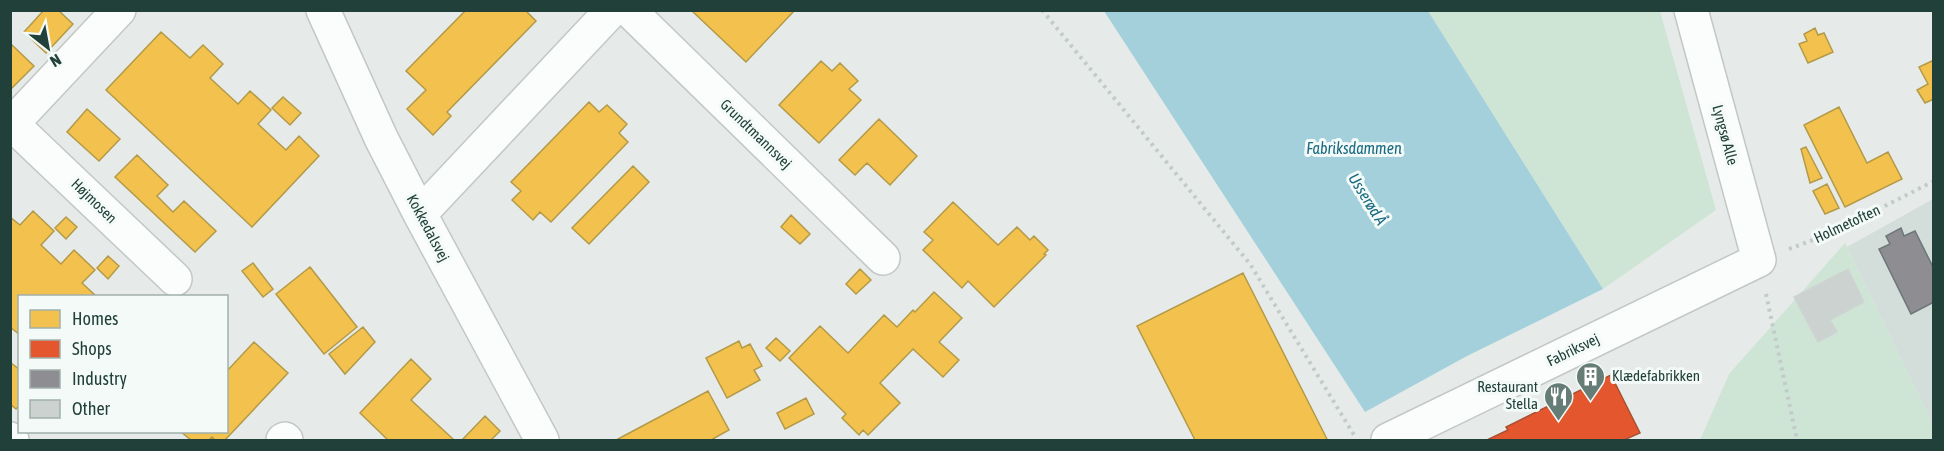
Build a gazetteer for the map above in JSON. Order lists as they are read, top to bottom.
{
  "streets": {
    "street": [
      "Grundtmannsvej",
      "Lyngsø Alle",
      "Højmosen",
      "Kokkedalsvej",
      "Fabriksvej"
    ],
    "path": ["Holmetoften"]
  },
  "crossings": [
    ["Lyngsø Alle", "Holmetoften"],
    ["Lyngsø Alle", "Fabriksvej"],
    ["Holmetoften", "Fabriksvej"]
  ],
  "water": ["Fabriksdammen", "Usserød Å"],
  "places": {
    "building": ["Klædefabrikken"],
    "restaurant": ["Restaurant Stella"]
  },
  "legend": [
    "Homes",
    "Shops",
    "Industry",
    "Other"
  ],
  "north": "bottom right"
}
